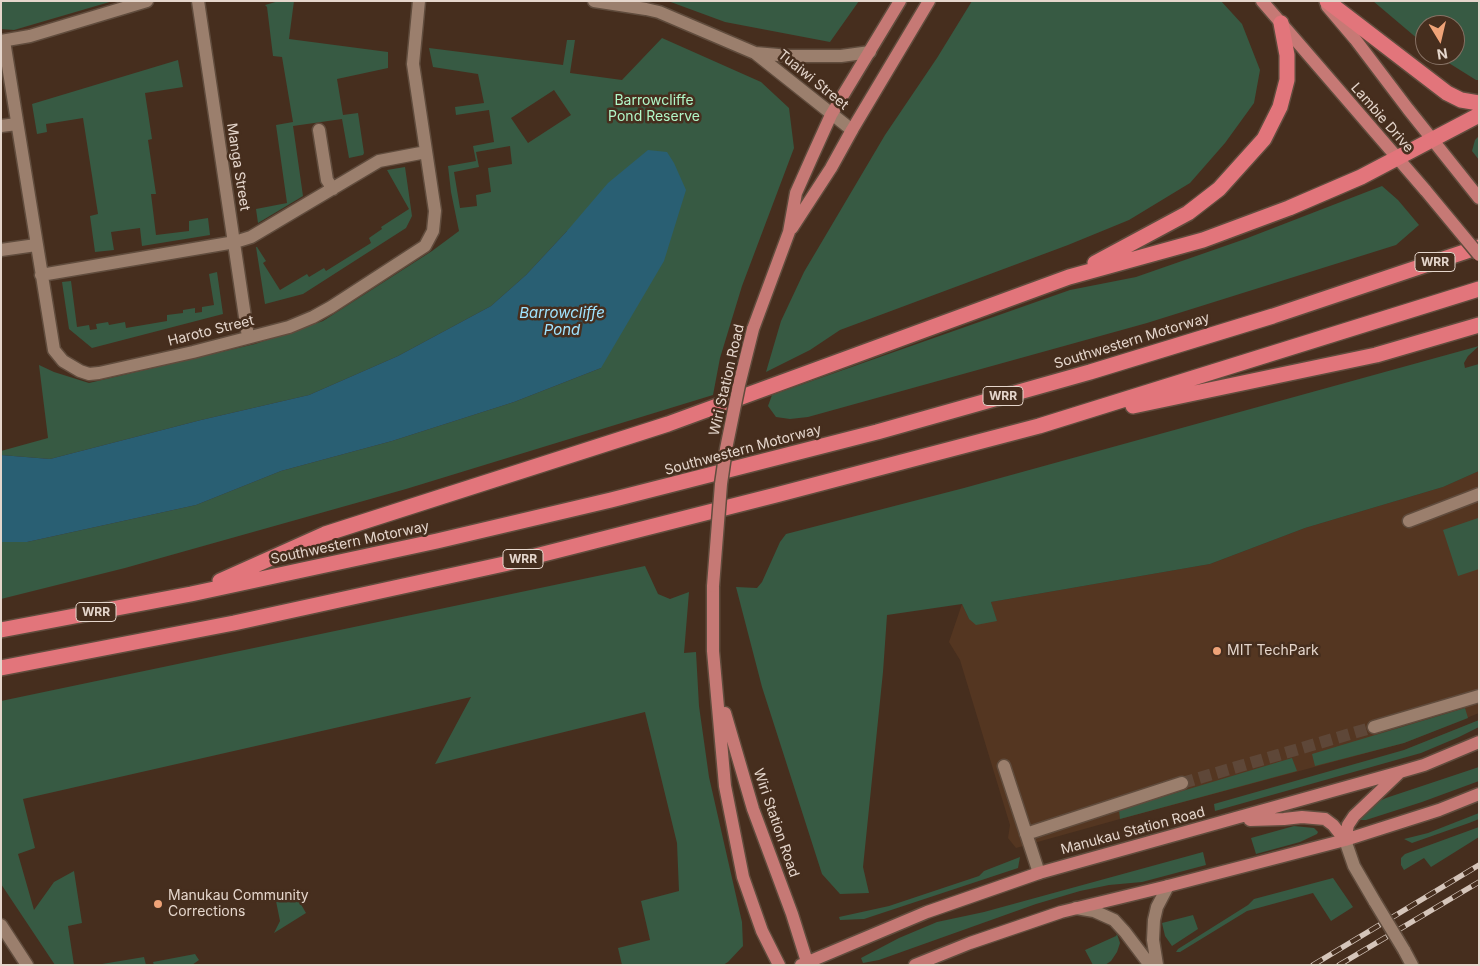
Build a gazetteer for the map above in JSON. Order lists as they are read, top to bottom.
{
  "streets": {
    "highway": ["WRR", "Southwestern Motorway"],
    "main road": ["Lambie Drive", "Wiri Station Road", "Manukau Station Road"],
    "street": ["Tuaiwi Street", "Manga Street", "Haroto Street"]
  },
  "crossings": [
    ["Tuaiwi Street", "Wiri Station Road"],
    ["Manga Street", "Haroto Street"],
    ["Wiri Station Road", "Manukau Station Road"]
  ],
  "water": ["Barrowcliffe Pond"],
  "parks": ["Barrowcliffe Pond Reserve"],
  "places": ["MIT TechPark", "Manukau Community Corrections"],
  "north": "bottom"
}
